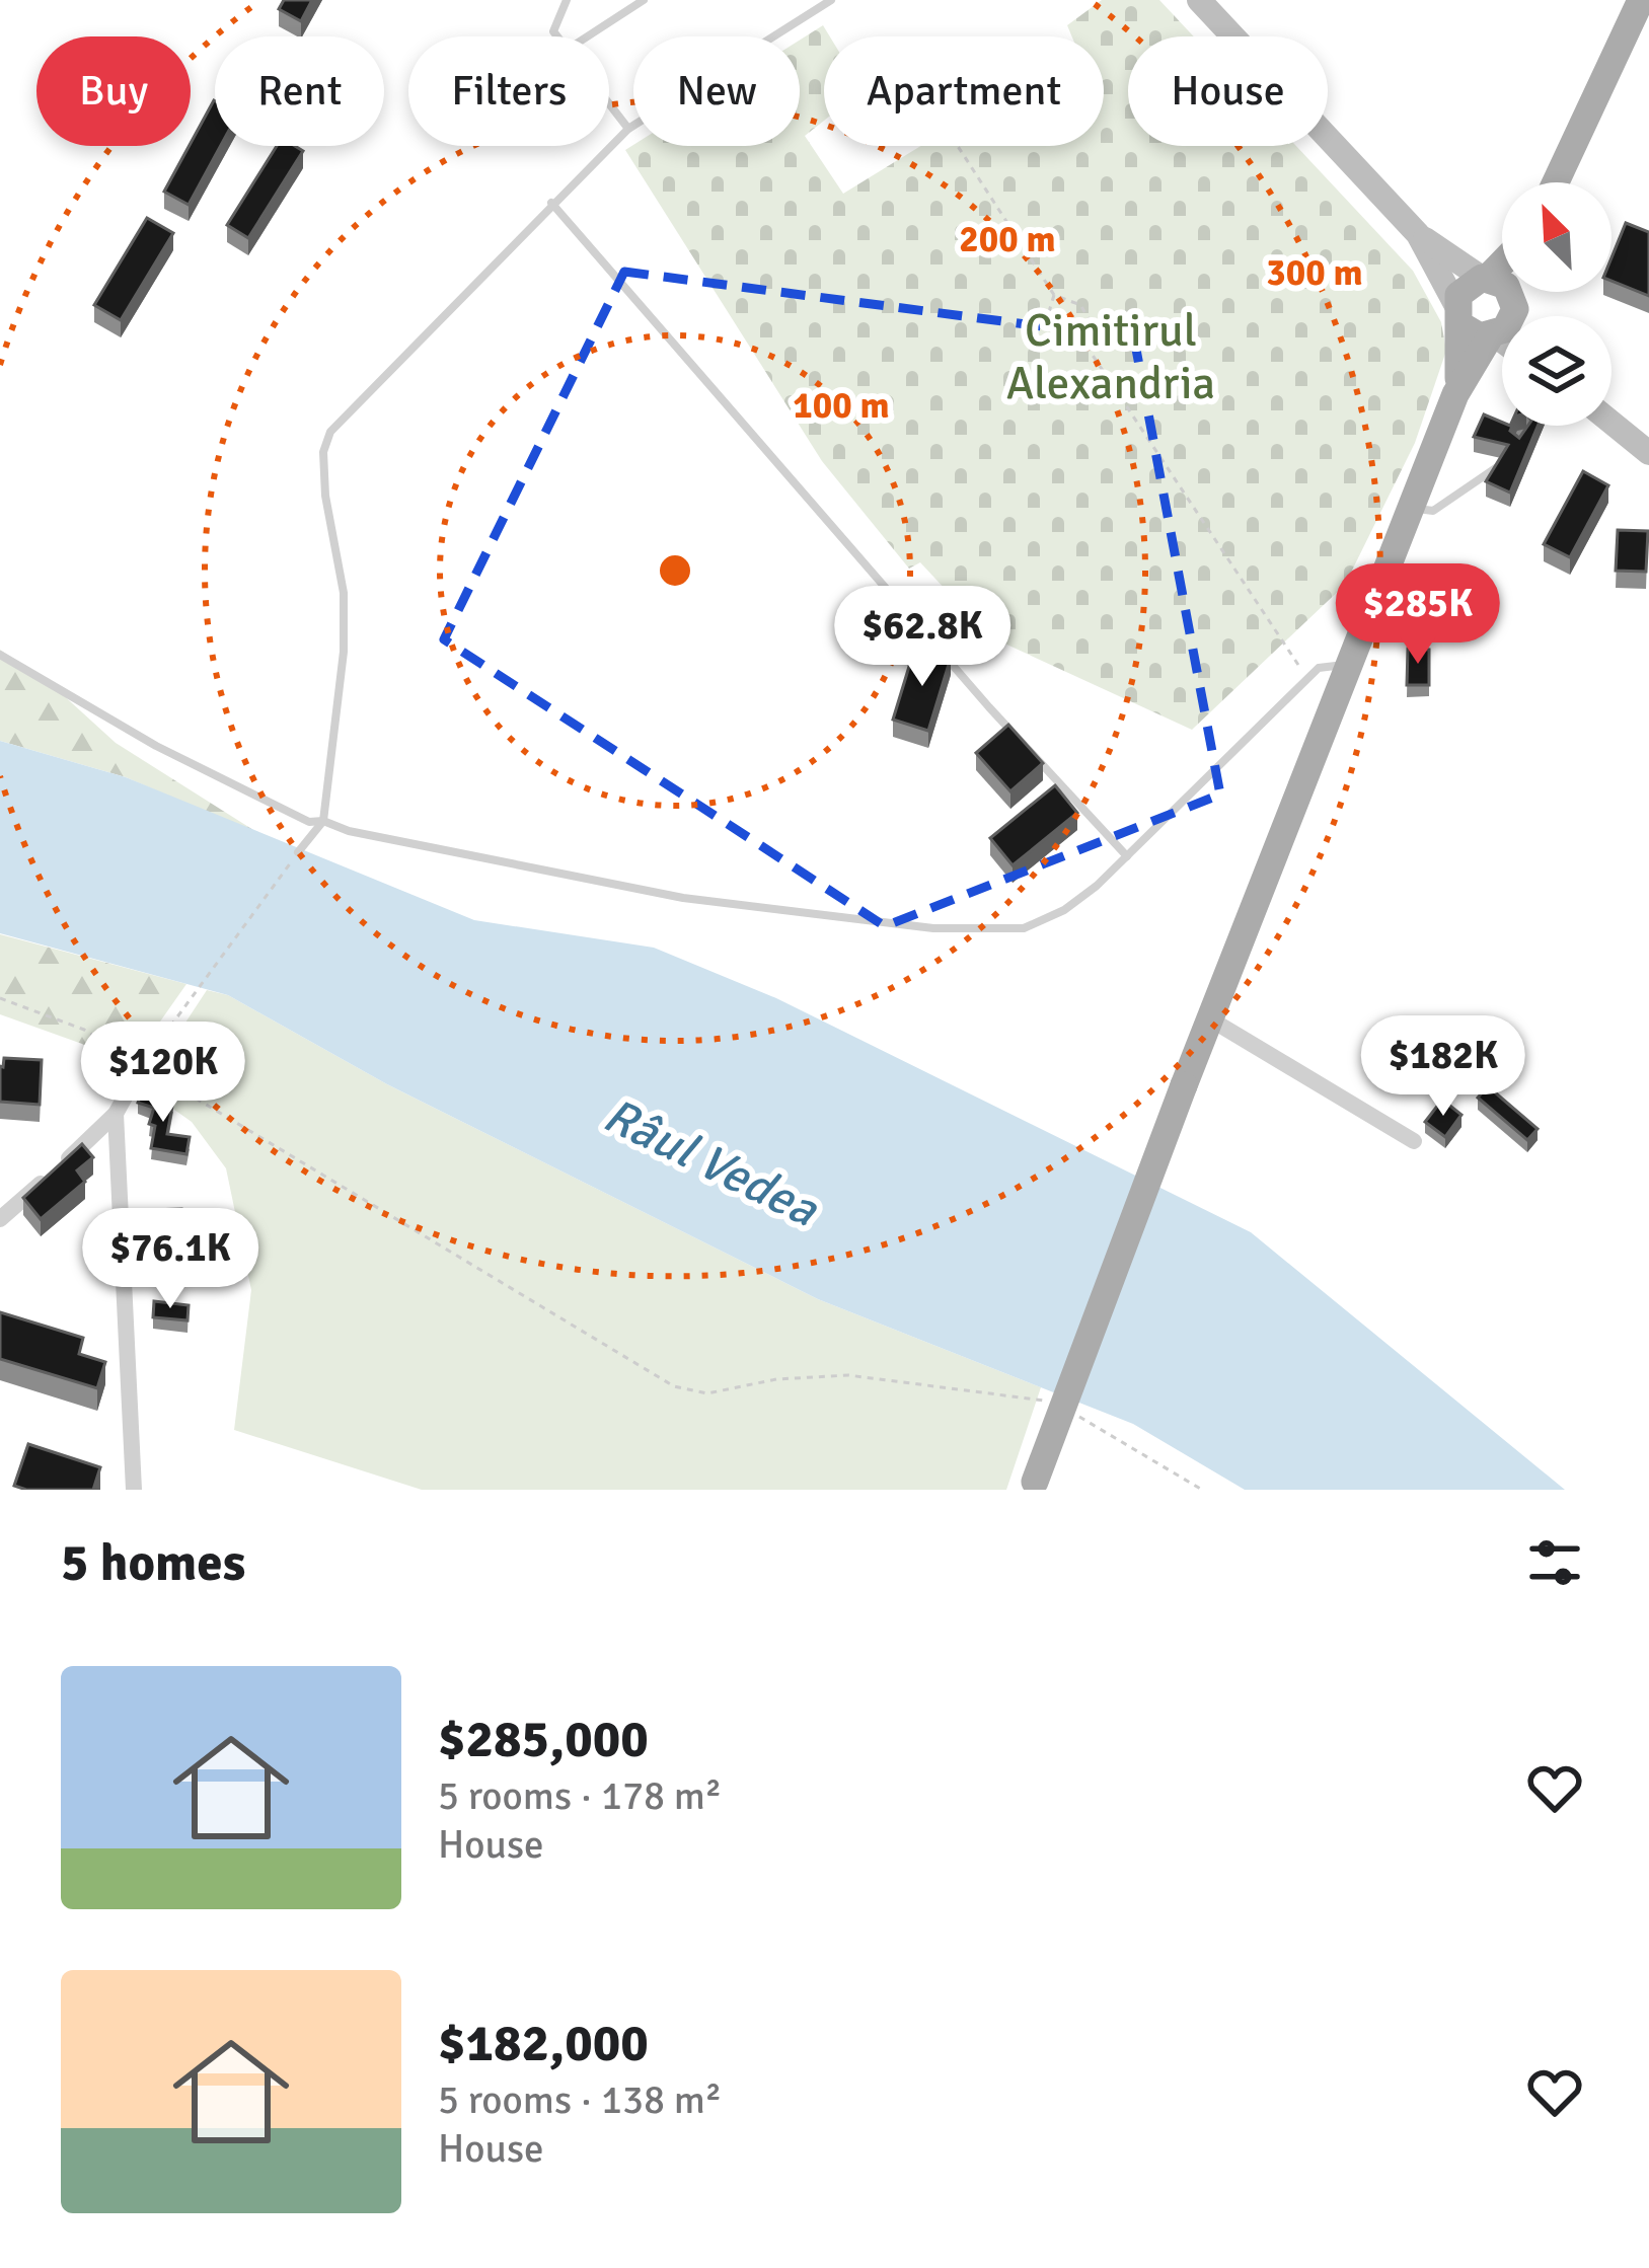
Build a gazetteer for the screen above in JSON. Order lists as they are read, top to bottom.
{
  "water": ["Râul Vedea"],
  "parks": ["Cimitirul Alexandria"],
  "north": "top left",
  "page": {
    "chip": [
      "Buy",
      "Rent",
      "Filters",
      "New",
      "Apartment",
      "House"
    ],
    "price": [
      "$285K",
      "$62.8K",
      "$182K",
      "$120K",
      "$76.1K"
    ],
    "heading": "5 homes",
    "list": [
      {
        "name": "$285,000",
        "note": "5 rooms · 178 m² · House"
      },
      {
        "name": "$182,000",
        "note": "5 rooms · 138 m² · House"
      }
    ]
  },
  "rings": ["200 m", "300 m", "100 m"]
}
